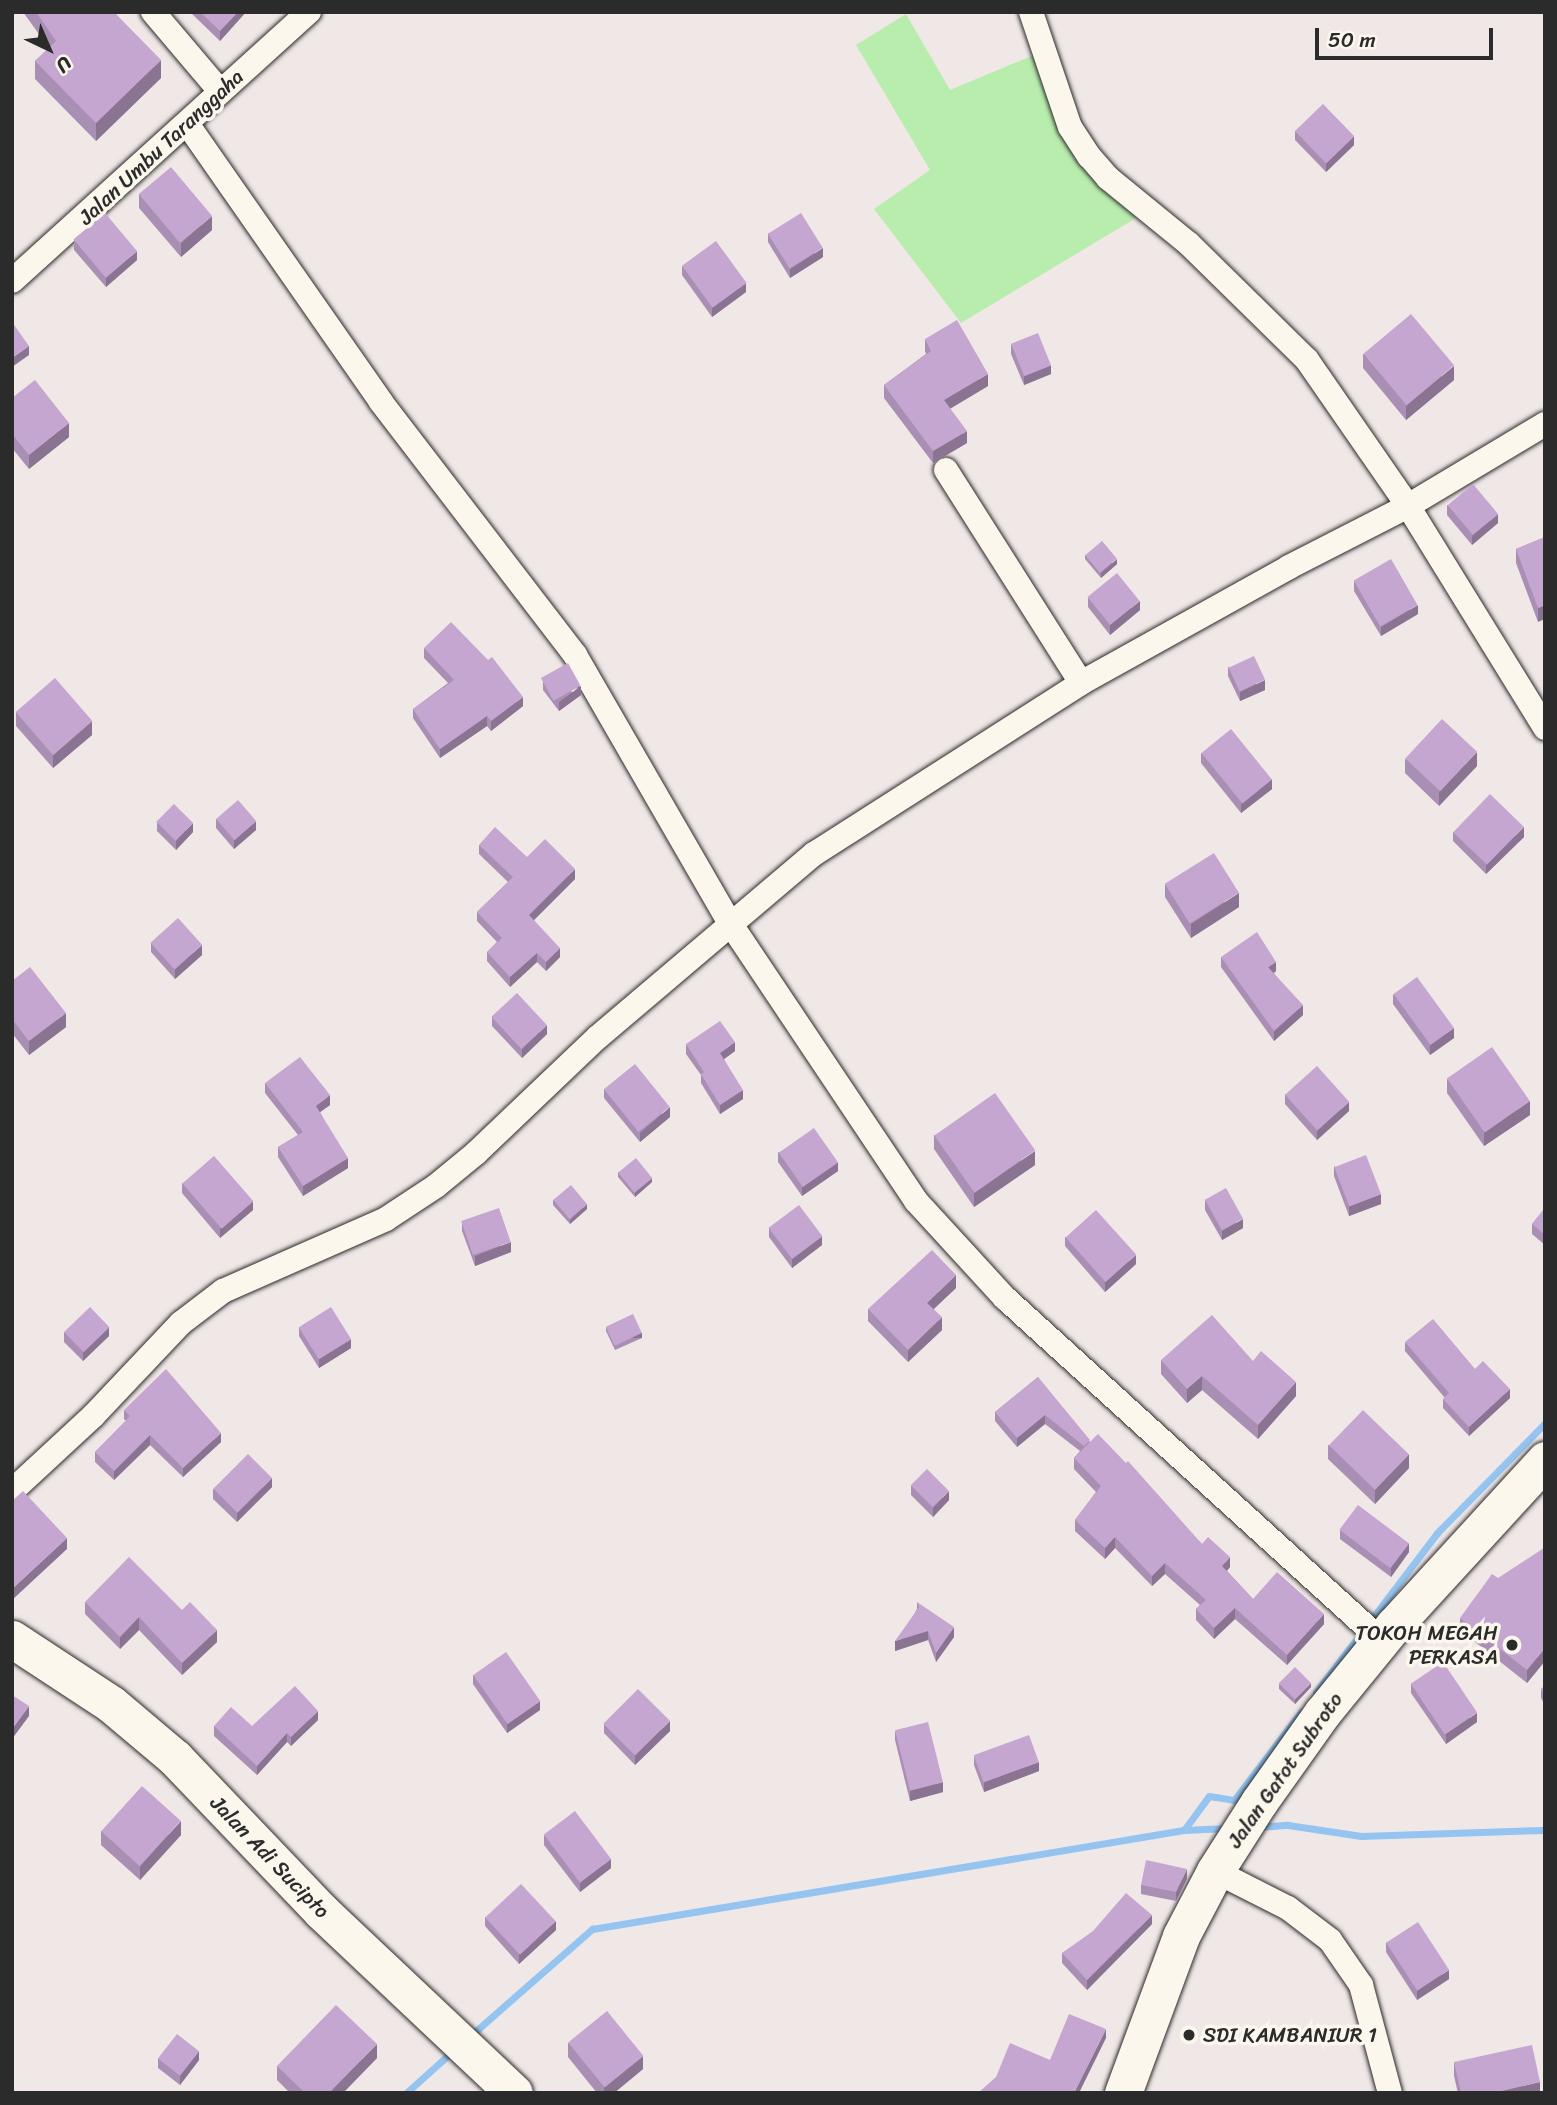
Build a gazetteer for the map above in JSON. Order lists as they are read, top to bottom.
{
  "streets": {
    "highway": ["Jalan Gatot Subroto", "Jalan Adi Sucipto"],
    "street": ["Jalan Umbu Taranggaha"]
  },
  "places": ["TOKOH MEGAH PERKASA", "SDI KAMBANIUR 1"],
  "scale_bar": "50 m",
  "north": "bottom right"
}
